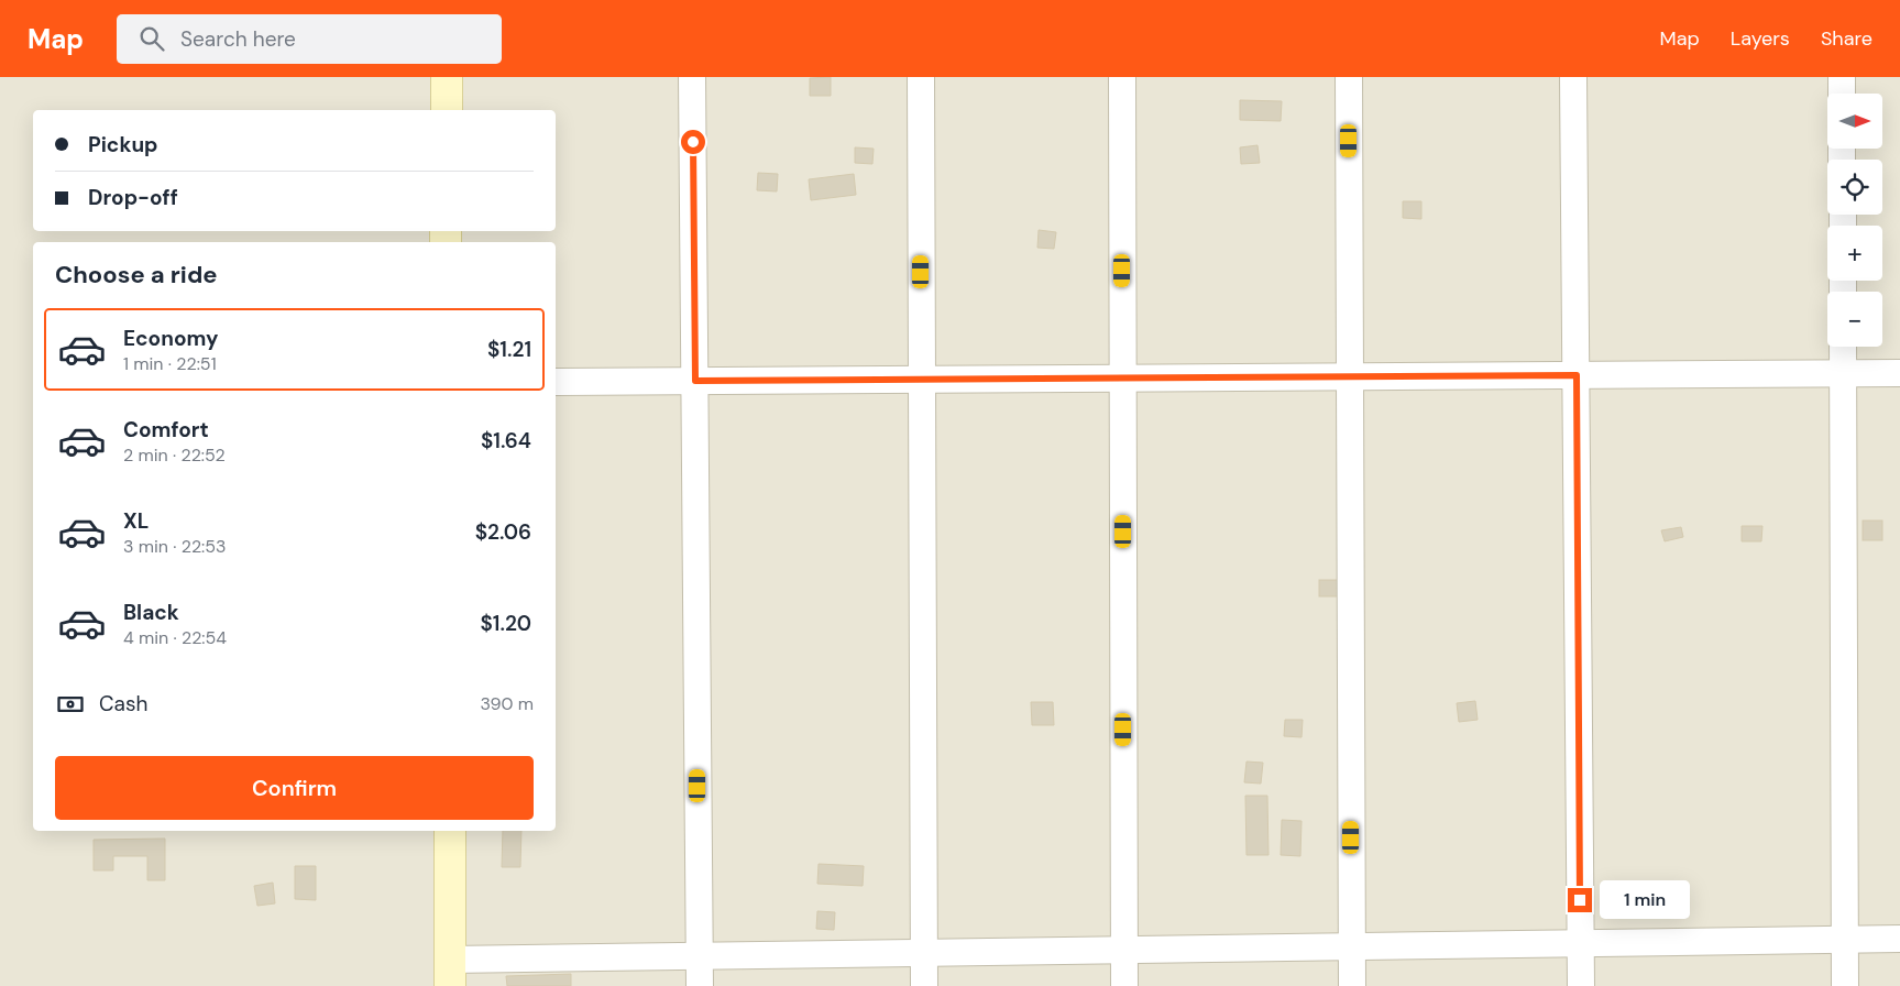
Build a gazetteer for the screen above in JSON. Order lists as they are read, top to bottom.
{
  "north": "right",
  "page": {
    "header": "Map",
    "search": "Search here",
    "nav": ["Map", "Layers", "Share"],
    "map_buttons": ["+", "−"],
    "banner": ["Pickup", "Drop-off"],
    "heading": "Choose a ride",
    "list": [
      {
        "name": "Economy",
        "note": "1 min · 22:51",
        "value": "$1.21"
      },
      {
        "name": "Comfort",
        "note": "2 min · 22:52",
        "value": "$1.64"
      },
      {
        "name": "XL",
        "note": "3 min · 22:53",
        "value": "$2.06"
      },
      {
        "name": "Black",
        "note": "4 min · 22:54",
        "value": "$1.20"
      }
    ],
    "pay": ["Cash", "390 m"],
    "buttons": "Confirm",
    "bubble": "1 min"
  }
}
